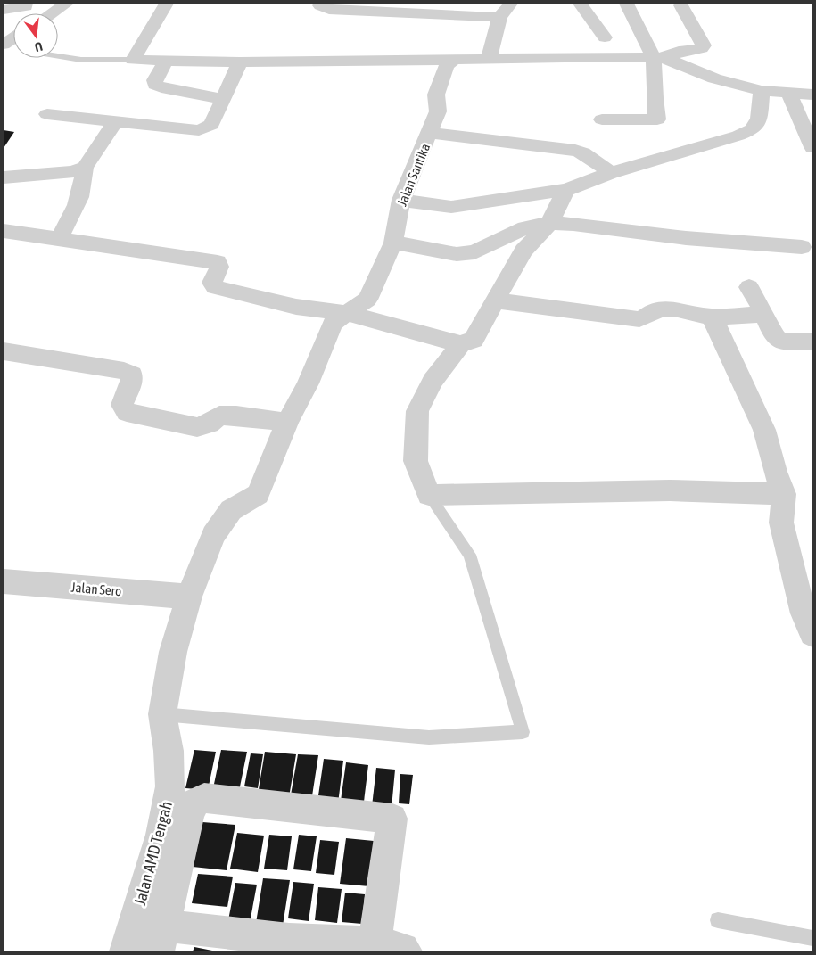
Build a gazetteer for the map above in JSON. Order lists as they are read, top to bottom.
{
  "streets": {
    "street": ["Jalan Santika", "Jalan Sero", "Jalan AMD Tengah"]
  },
  "crossings": [
    ["Jalan Santika", "Jalan Sero"],
    ["Jalan Santika", "Jalan AMD Tengah"],
    ["Jalan Sero", "Jalan AMD Tengah"]
  ],
  "north": "bottom"
}
